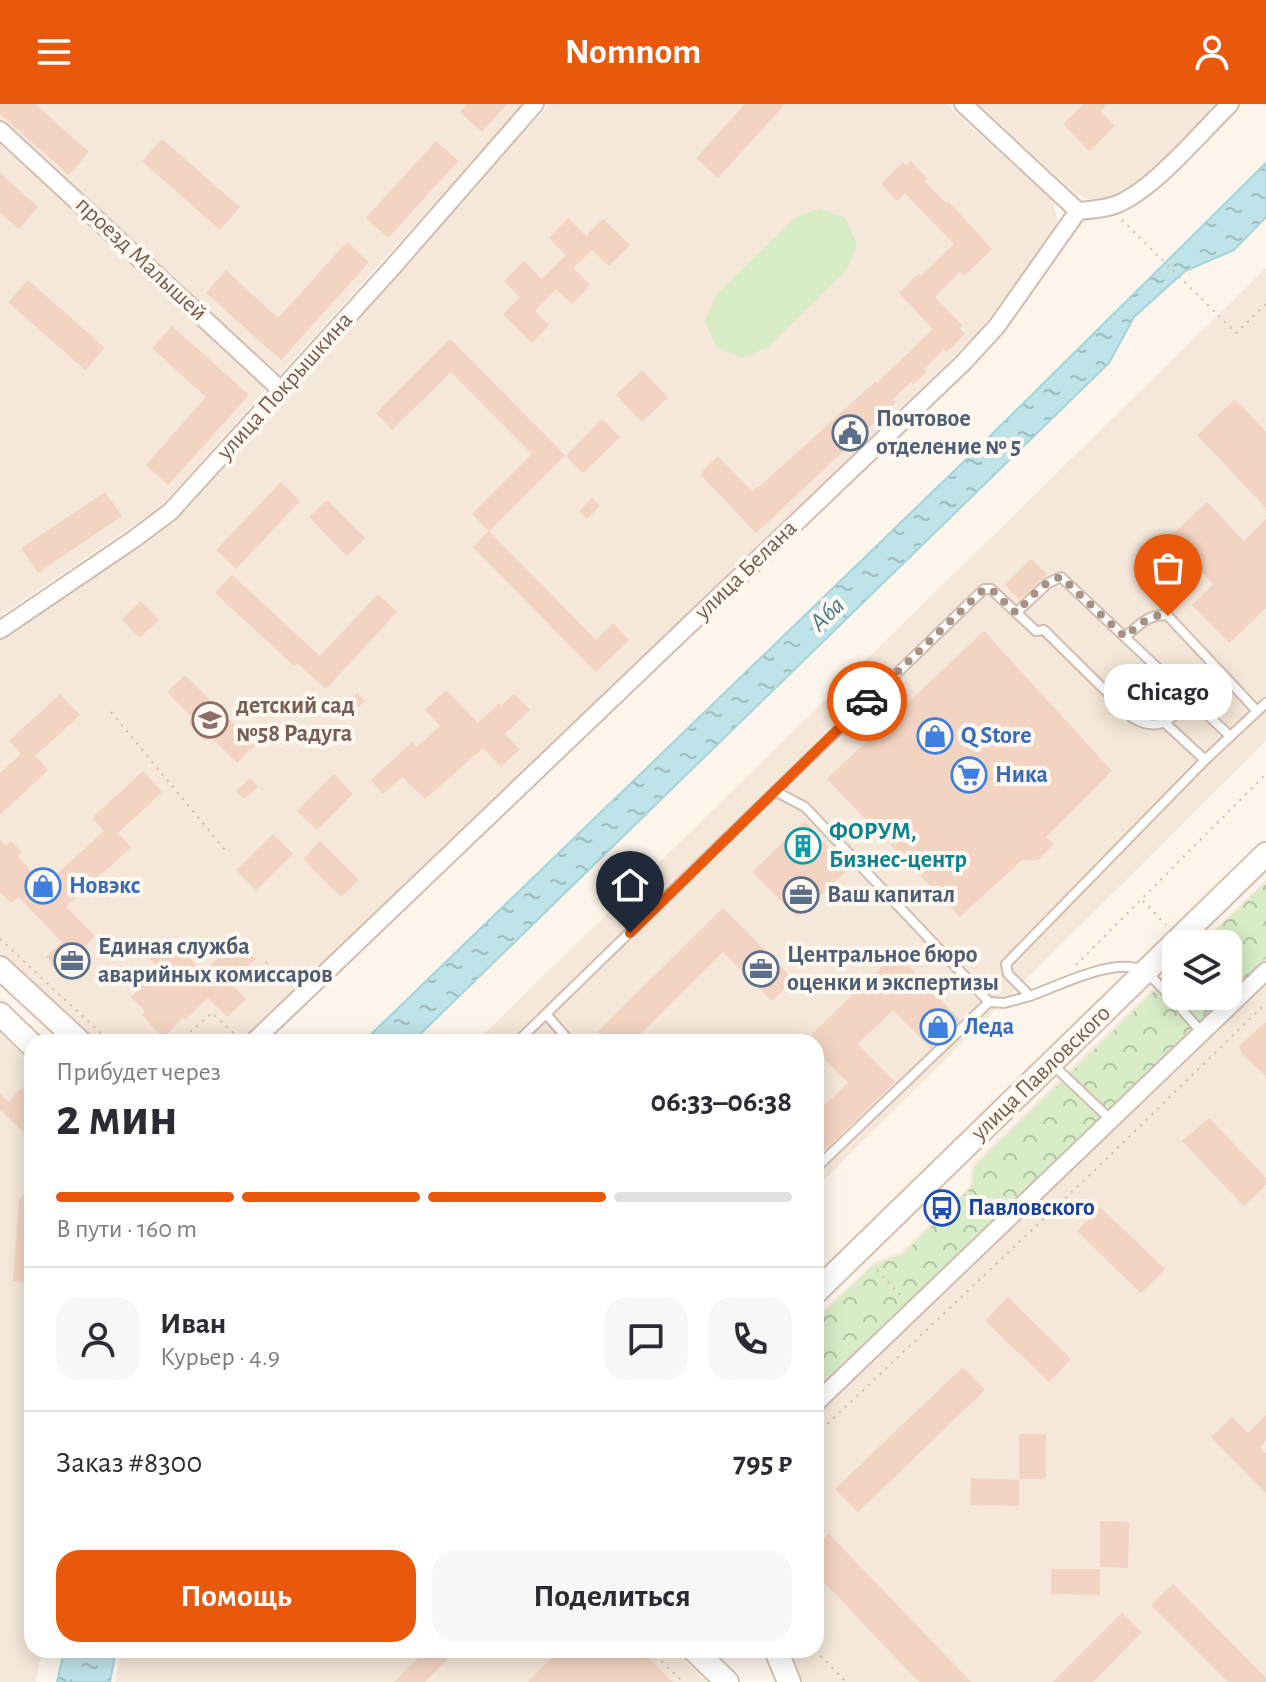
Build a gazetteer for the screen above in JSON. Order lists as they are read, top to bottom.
{
  "streets": {
    "main road": ["улица Павловского"],
    "street": ["проезд Малышей", "улица Покрышкина", "улица Белана"]
  },
  "crossings": [
    ["проезд Малышей", "улица Покрышкина"]
  ],
  "water": ["Аба"],
  "places": {
    "public building": ["Почтовое отделение № 5"],
    "other": ["Chicago"],
    "school or university": ["детский сад №58 Радуга"],
    "shop": ["Q Store", "Новэкс", "Леда"],
    "supermarket": ["Ника"],
    "building": ["ФОРУМ, Бизнес-центр"],
    "office": ["Ваш капитал", "Единая служба аварийных комиссаров", "Центральное бюро оценки и экспертизы"],
    "bus stop": ["Павловского"]
  },
  "page": {
    "header": "Nomnom",
    "bubble": "Chicago",
    "heading": ["2 мин", "Прибудет через", "06:33–06:38"],
    "panel": [
      "Иван",
      "Курьер · 4.9",
      "Заказ #8300",
      "795 ₽"
    ],
    "bar": "В пути · 160 m",
    "buttons": ["Помощь", "Поделиться"]
  }
}
